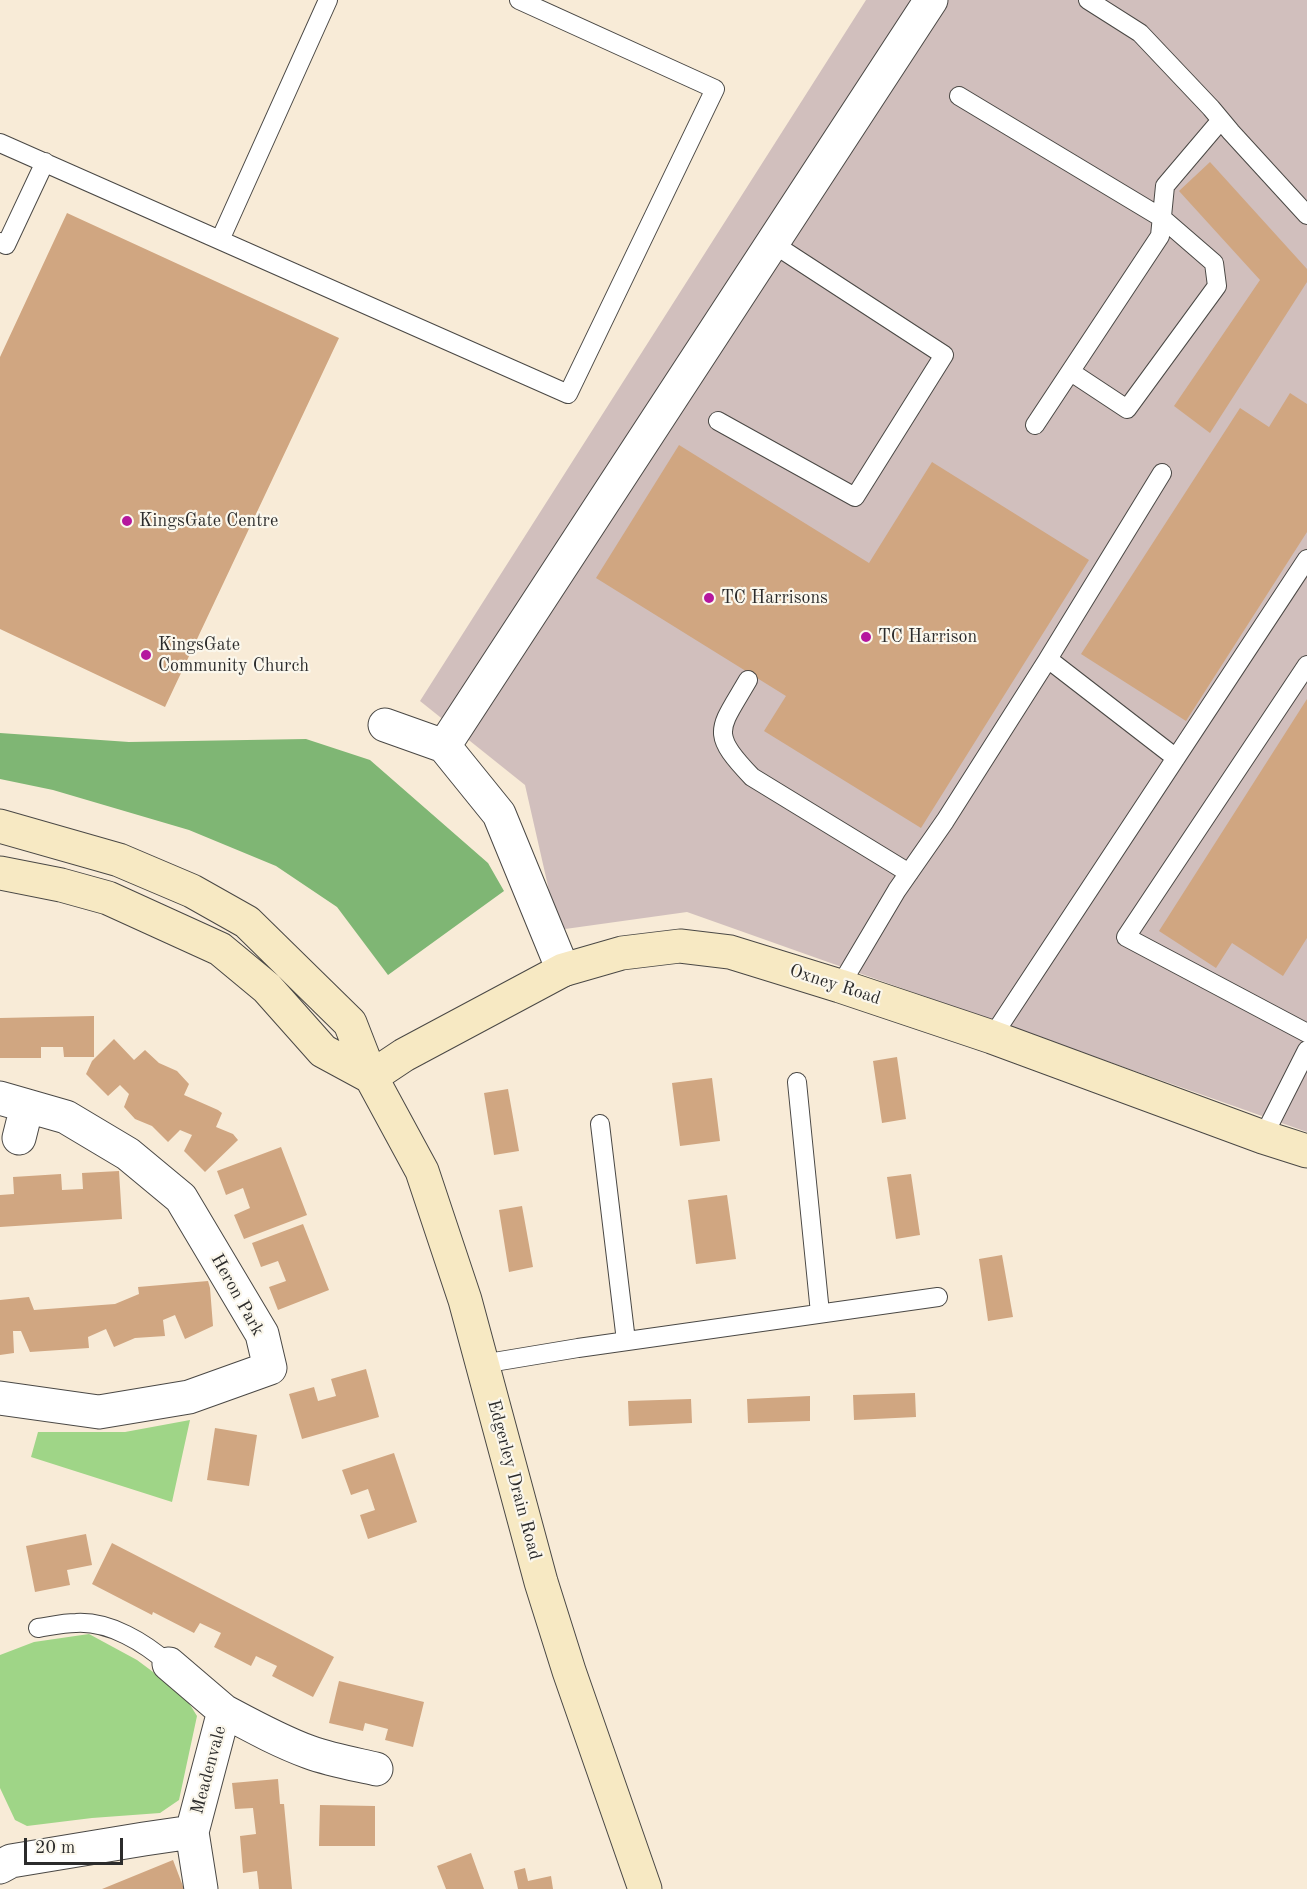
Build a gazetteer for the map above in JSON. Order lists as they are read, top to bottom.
{
  "streets": {
    "street": [
      "Oxney Road",
      "Heron Park",
      "Edgerley Drain Road",
      "Meadenvale"
    ]
  },
  "crossings": [
    ["Oxney Road", "Edgerley Drain Road"]
  ],
  "places": [
    "KingsGate Centre",
    "TC Harrisons",
    "TC Harrison",
    "KingsGate Community Church"
  ],
  "scale_bar": "20 m"
}
